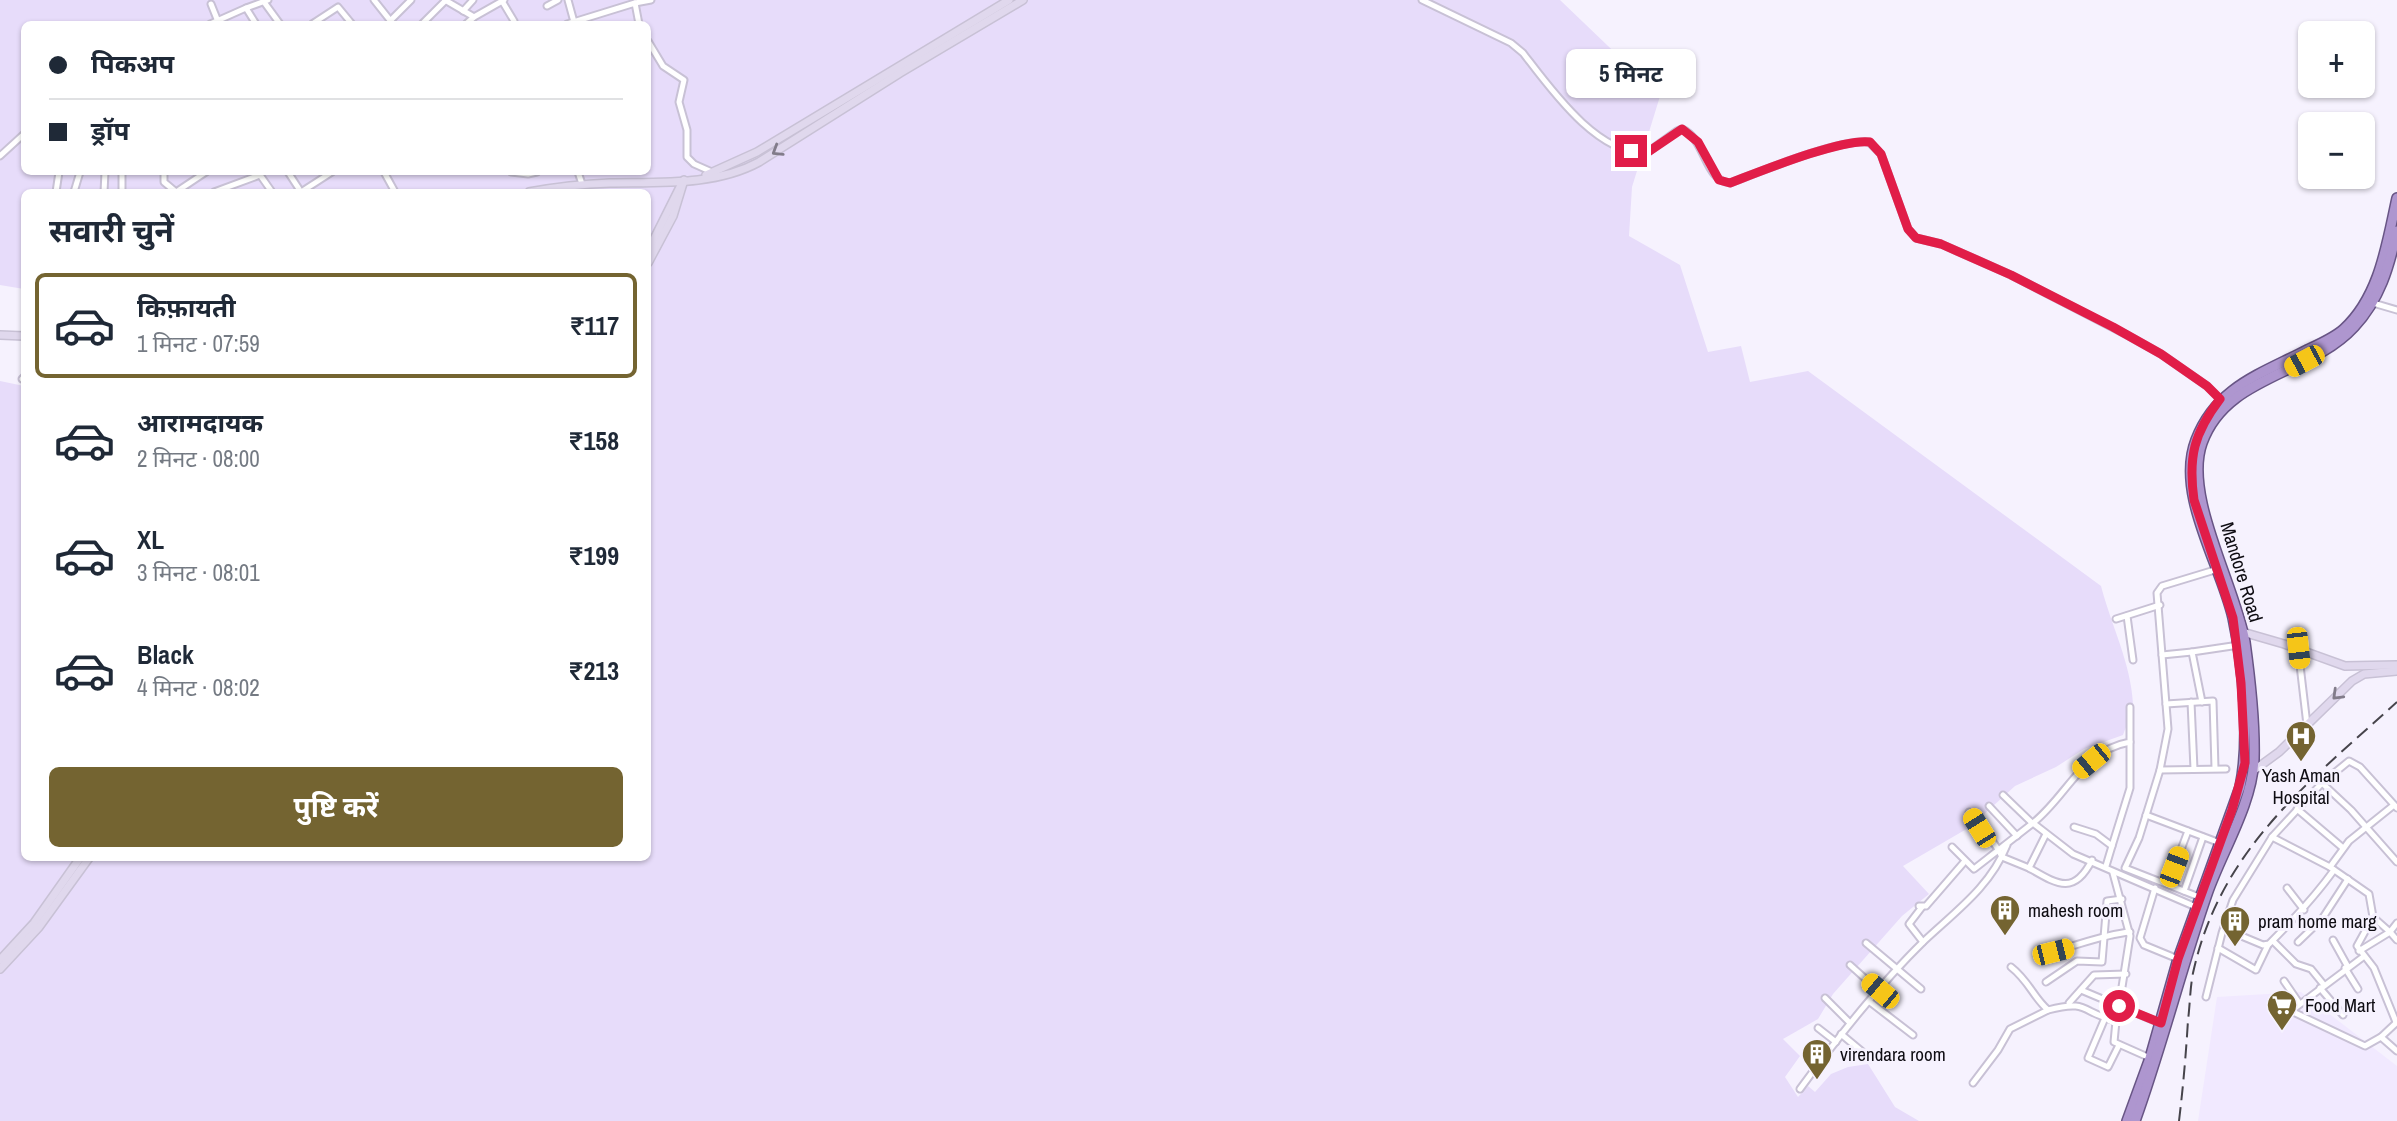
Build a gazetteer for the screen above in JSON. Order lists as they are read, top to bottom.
{
  "streets": {
    "highway": ["Mandore Road"]
  },
  "places": {
    "hospital": ["Yash Aman Hospital"],
    "building": ["mahesh room", "pram home marg", "virendara room"],
    "supermarket": ["Food Mart"]
  },
  "page": {
    "map_buttons": ["+", "−"],
    "banner": ["पिकअप", "ड्रॉप"],
    "bubble": "5 मिनट",
    "heading": "सवारी चुनें",
    "list": [
      {
        "name": "किफ़ायती",
        "note": "1 मिनट · 07:59",
        "value": "₹117"
      },
      {
        "name": "आरामदायक",
        "note": "2 मिनट · 08:00",
        "value": "₹158"
      },
      {
        "name": "XL",
        "note": "3 मिनट · 08:01",
        "value": "₹199"
      },
      {
        "name": "Black",
        "note": "4 मिनट · 08:02",
        "value": "₹213"
      }
    ],
    "buttons": "पुष्टि करें"
  }
}
